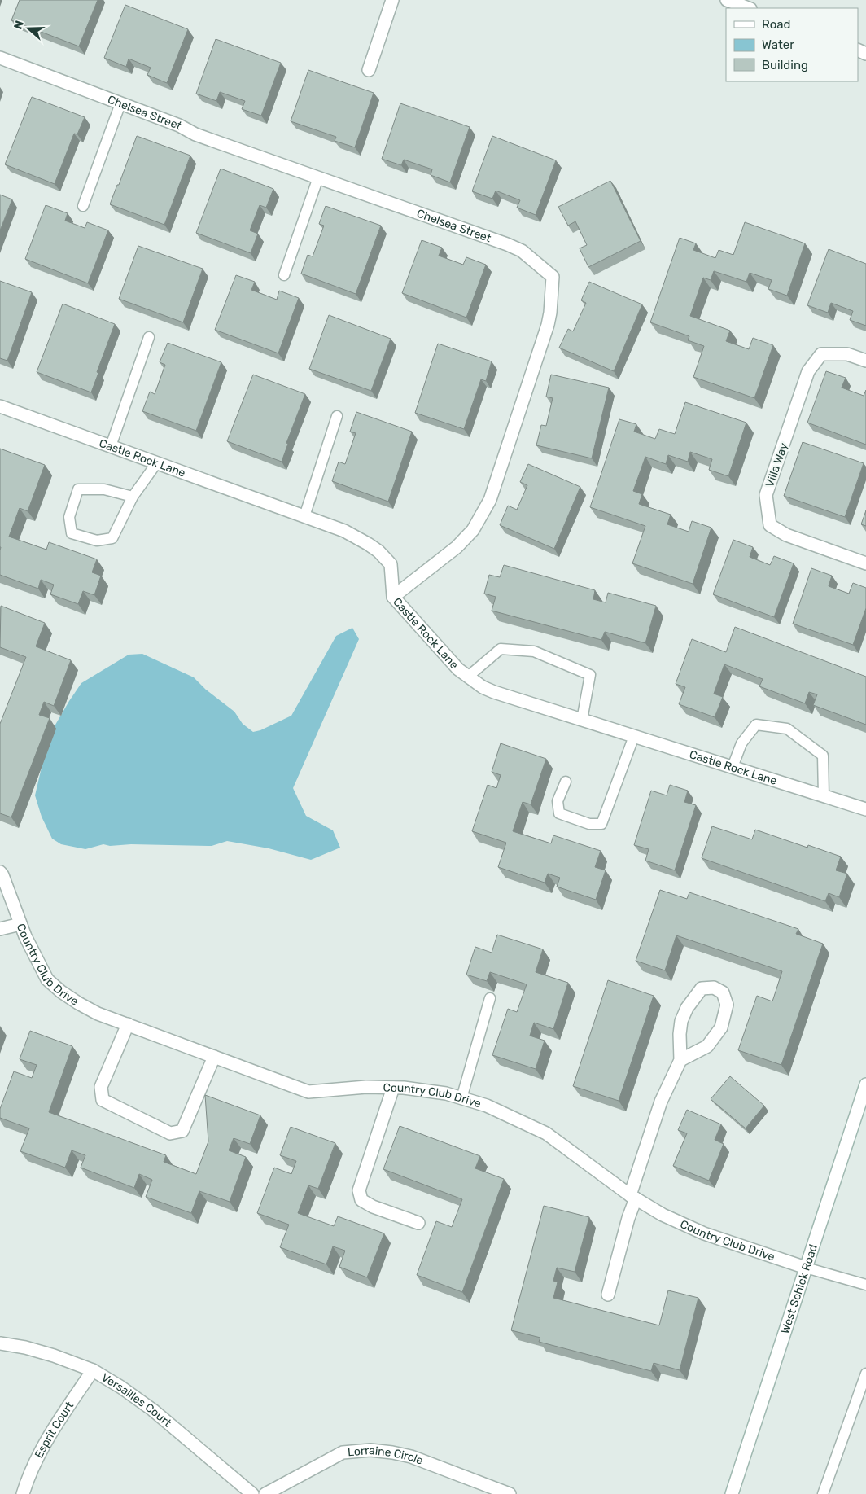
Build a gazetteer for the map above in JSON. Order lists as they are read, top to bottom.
{
  "streets": {
    "street": [
      "Chelsea Street",
      "Castle Rock Lane",
      "Villa Way",
      "Country Club Drive",
      "West Schick Road",
      "Versailles Court",
      "Esprit Court",
      "Lorraine Circle"
    ]
  },
  "crossings": [
    ["Chelsea Street", "Castle Rock Lane"],
    ["Country Club Drive", "West Schick Road"],
    ["Versailles Court", "Esprit Court"]
  ],
  "legend": ["Road", "Water", "Building"],
  "north": "left"
}
